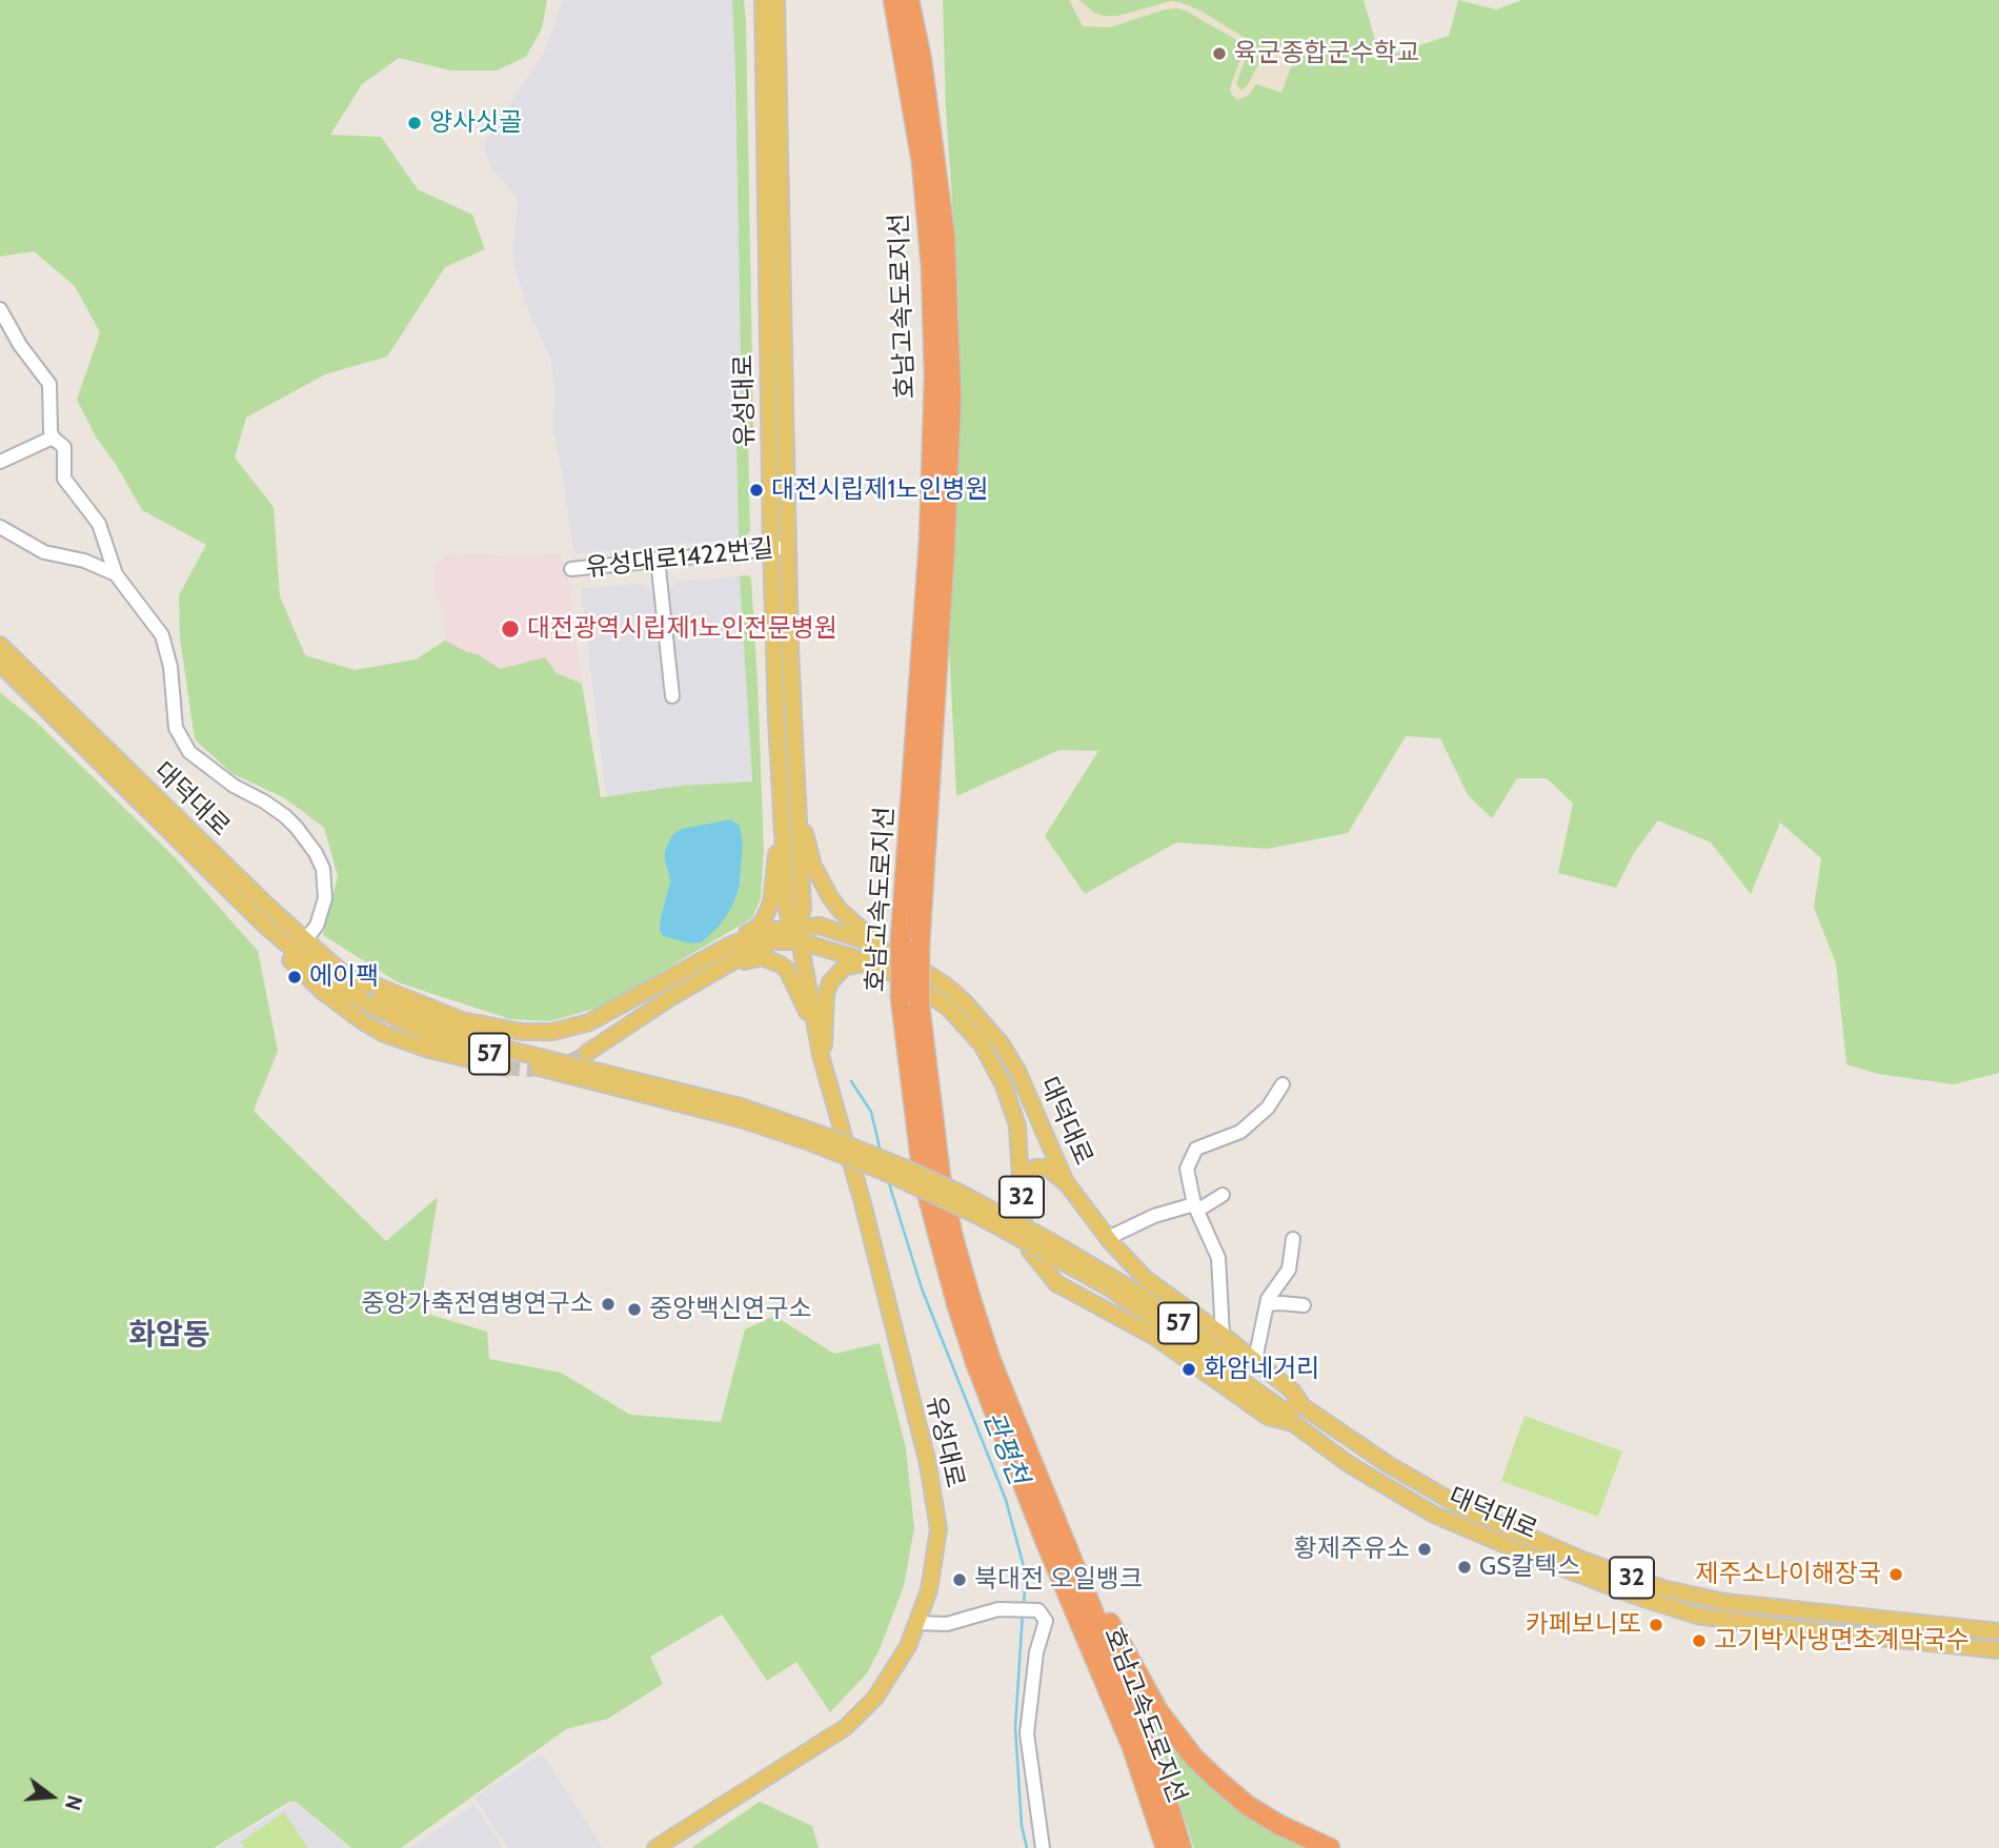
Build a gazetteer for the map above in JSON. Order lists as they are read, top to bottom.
{
  "streets": {
    "highway": ["호남고속도로지선"],
    "main road": [
      "유성대로",
      "대덕대로",
      "57",
      "32"
    ],
    "street": ["유성대로1422번길"]
  },
  "crossings": [
    ["유성대로", "유성대로1422번길"],
    ["유성대로", "대덕대로"],
    ["유성대로", "32"],
    ["대덕대로", "57"],
    ["대덕대로", "32"]
  ],
  "districts": ["화암동"],
  "water": ["관평천"],
  "places": [
    "육군종합군수학교",
    "양사싯골",
    "대전시립제1노인병원",
    "대전광역시립제1노인전문병원",
    "에이팩",
    "중앙가축전염병연구소",
    "중앙백신연구소",
    "화암네거리",
    "황제주유소",
    "GS칼텍스",
    "제주소나이해장국",
    "북대전 오일뱅크",
    "카페보니또",
    "고기박사냉면초계막국수"
  ],
  "north": "right"
}
